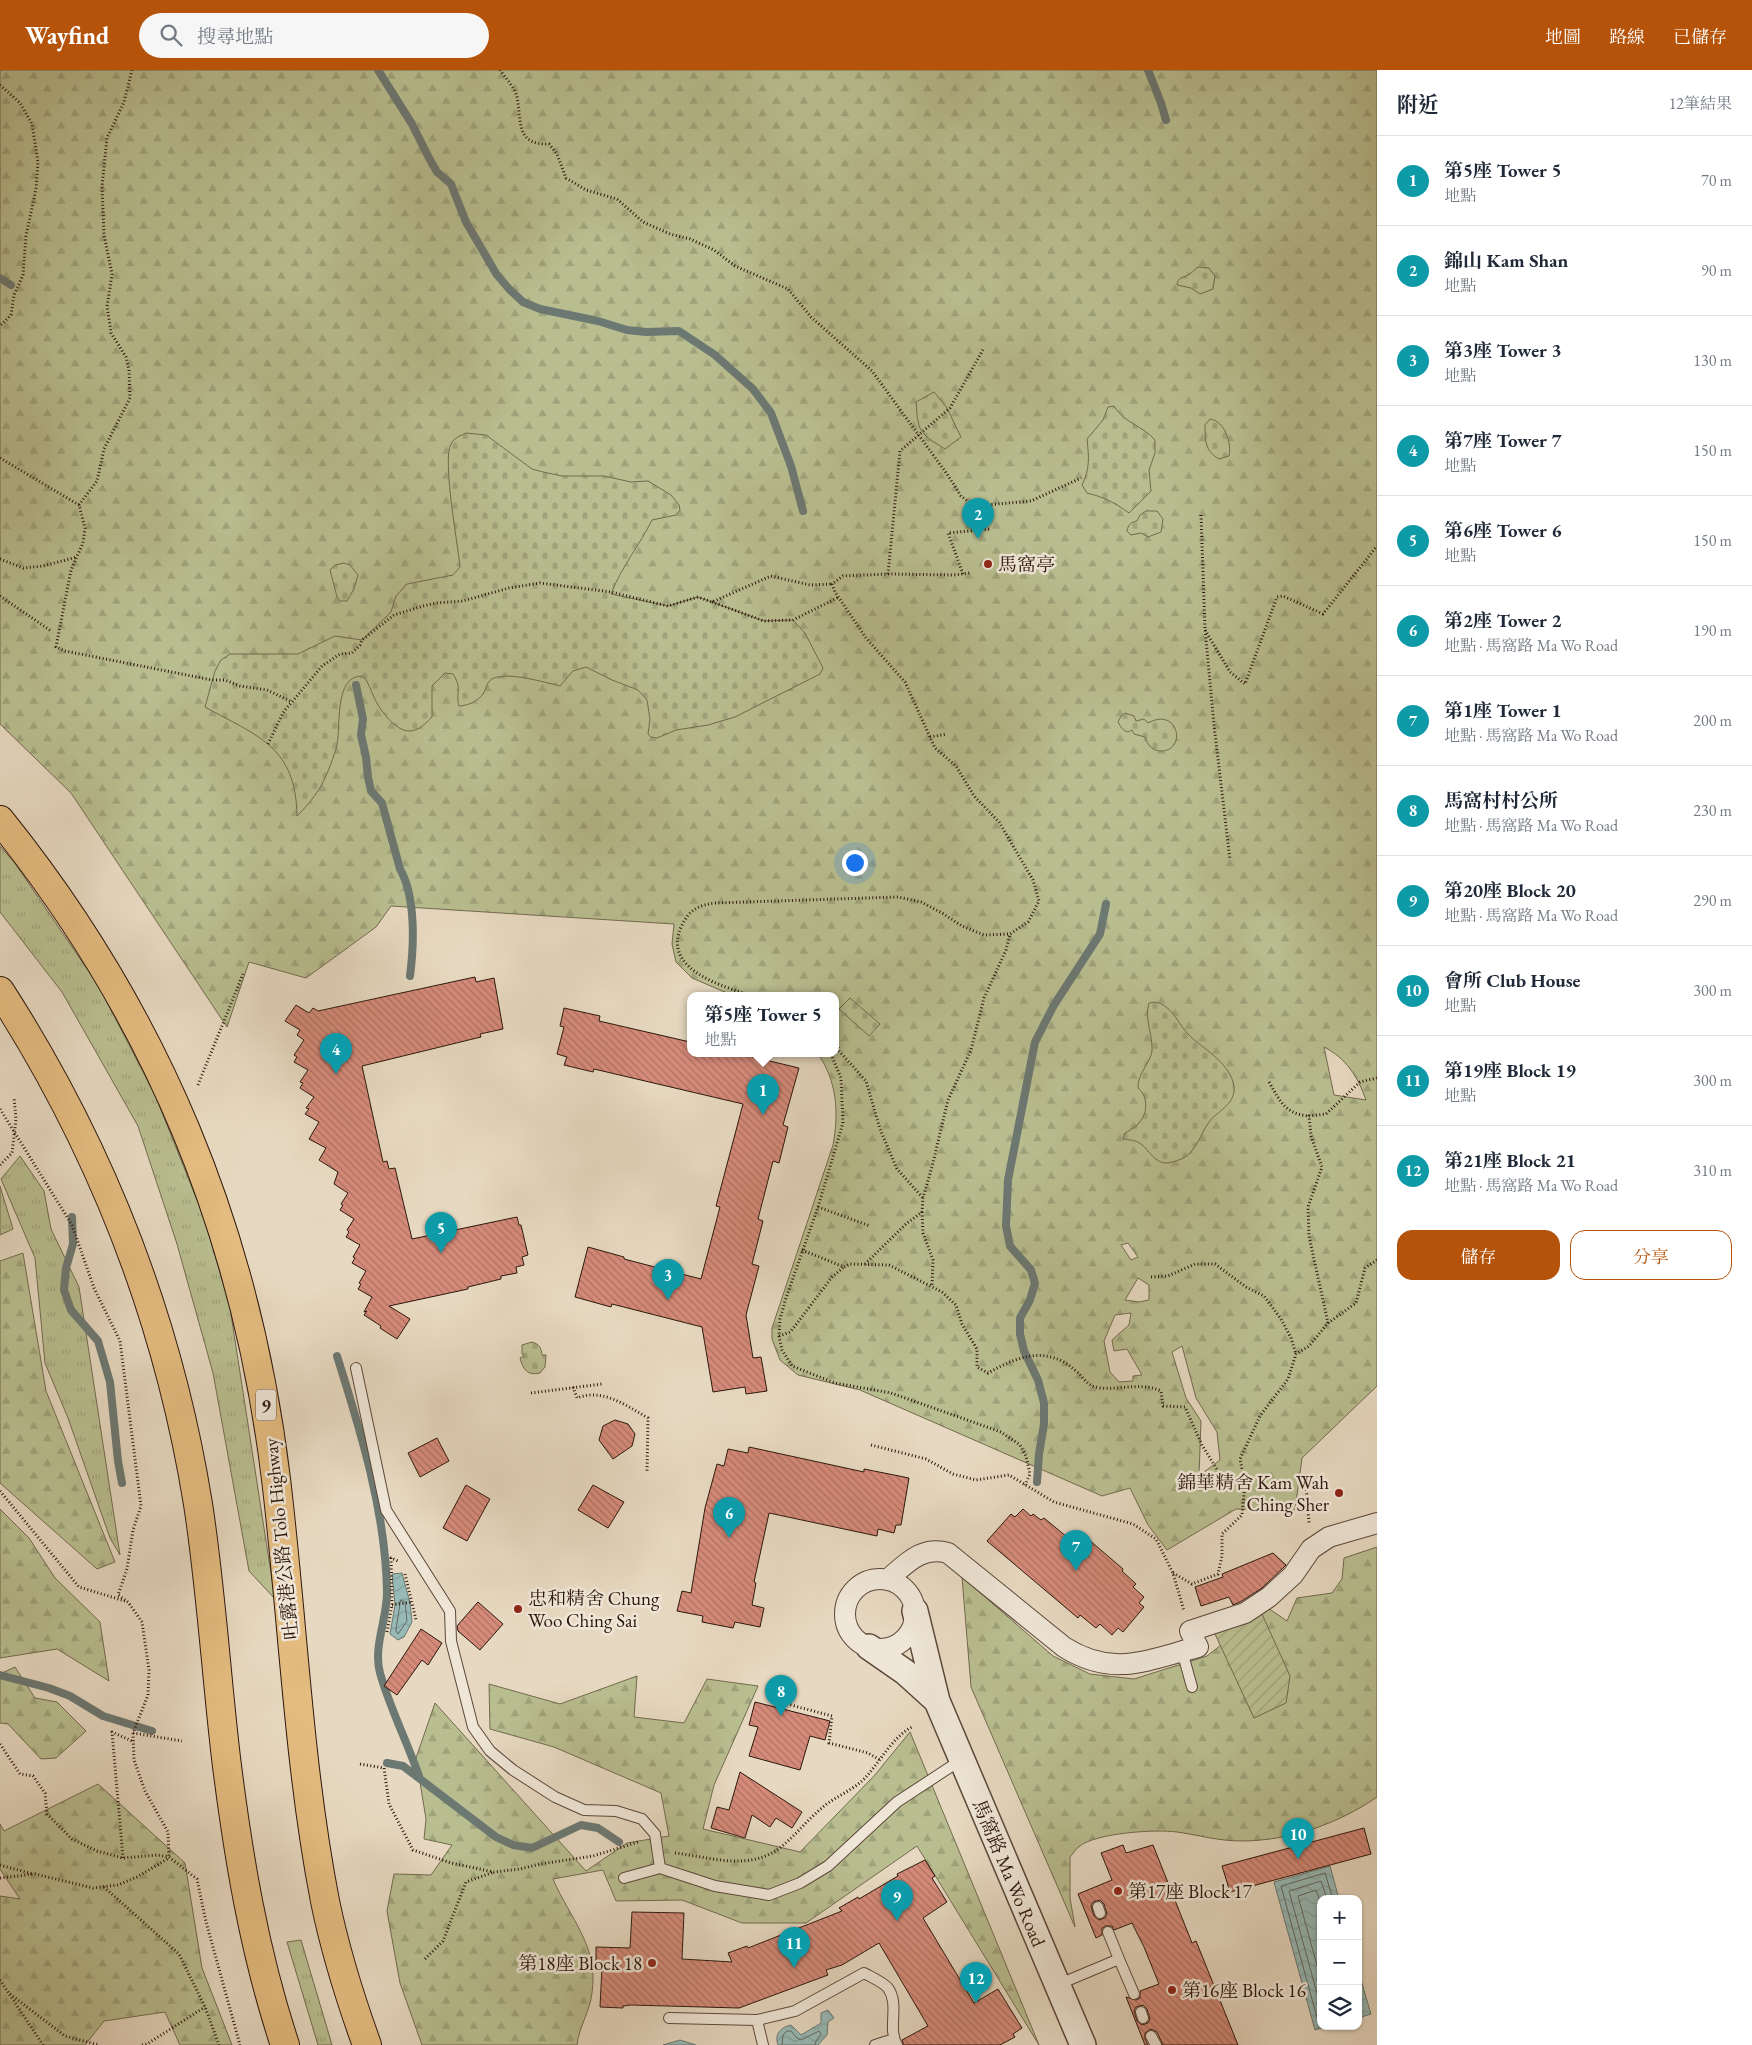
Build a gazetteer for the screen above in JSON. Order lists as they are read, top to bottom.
{
  "streets": {
    "highway": ["9", "吐露港公路 Tolo Highway"],
    "street": ["馬窩路 Ma Wo Road"]
  },
  "places": [
    "馬窩亭",
    "錦華精舍 Kam Wah Ching Sher",
    "忠和精舍 Chung Woo Ching Sai",
    "第17座 Block 17",
    "第18座 Block 18",
    "第16座 Block 16"
  ],
  "page": {
    "header": "Wayfind",
    "search": "搜尋地點",
    "nav": ["地圖", "路線", "已儲存"],
    "heading": ["附近", "12筆結果"],
    "list": [
      {
        "mark": "1",
        "name": "第5座 Tower 5",
        "note": "地點",
        "value": "70 m"
      },
      {
        "mark": "2",
        "name": "錦山 Kam Shan",
        "note": "地點",
        "value": "90 m"
      },
      {
        "mark": "3",
        "name": "第3座 Tower 3",
        "note": "地點",
        "value": "130 m"
      },
      {
        "mark": "4",
        "name": "第7座 Tower 7",
        "note": "地點",
        "value": "150 m"
      },
      {
        "mark": "5",
        "name": "第6座 Tower 6",
        "note": "地點",
        "value": "150 m"
      },
      {
        "mark": "6",
        "name": "第2座 Tower 2",
        "note": "地點 · 馬窩路 Ma Wo Road",
        "value": "190 m"
      },
      {
        "mark": "7",
        "name": "第1座 Tower 1",
        "note": "地點 · 馬窩路 Ma Wo Road",
        "value": "200 m"
      },
      {
        "mark": "8",
        "name": "馬窩村村公所",
        "note": "地點 · 馬窩路 Ma Wo Road",
        "value": "230 m"
      },
      {
        "mark": "9",
        "name": "第20座 Block 20",
        "note": "地點 · 馬窩路 Ma Wo Road",
        "value": "290 m"
      },
      {
        "mark": "10",
        "name": "會所 Club House",
        "note": "地點",
        "value": "300 m"
      },
      {
        "mark": "11",
        "name": "第19座 Block 19",
        "note": "地點",
        "value": "300 m"
      },
      {
        "mark": "12",
        "name": "第21座 Block 21",
        "note": "地點 · 馬窩路 Ma Wo Road",
        "value": "310 m"
      }
    ],
    "pins": [
      "2",
      "4",
      "1",
      "5",
      "3",
      "6",
      "7",
      "8",
      "10",
      "9",
      "11",
      "12"
    ],
    "popup": ["第5座 Tower 5", "地點"],
    "buttons": ["儲存", "分享"],
    "map_buttons": ["+", "−"]
  }
}
